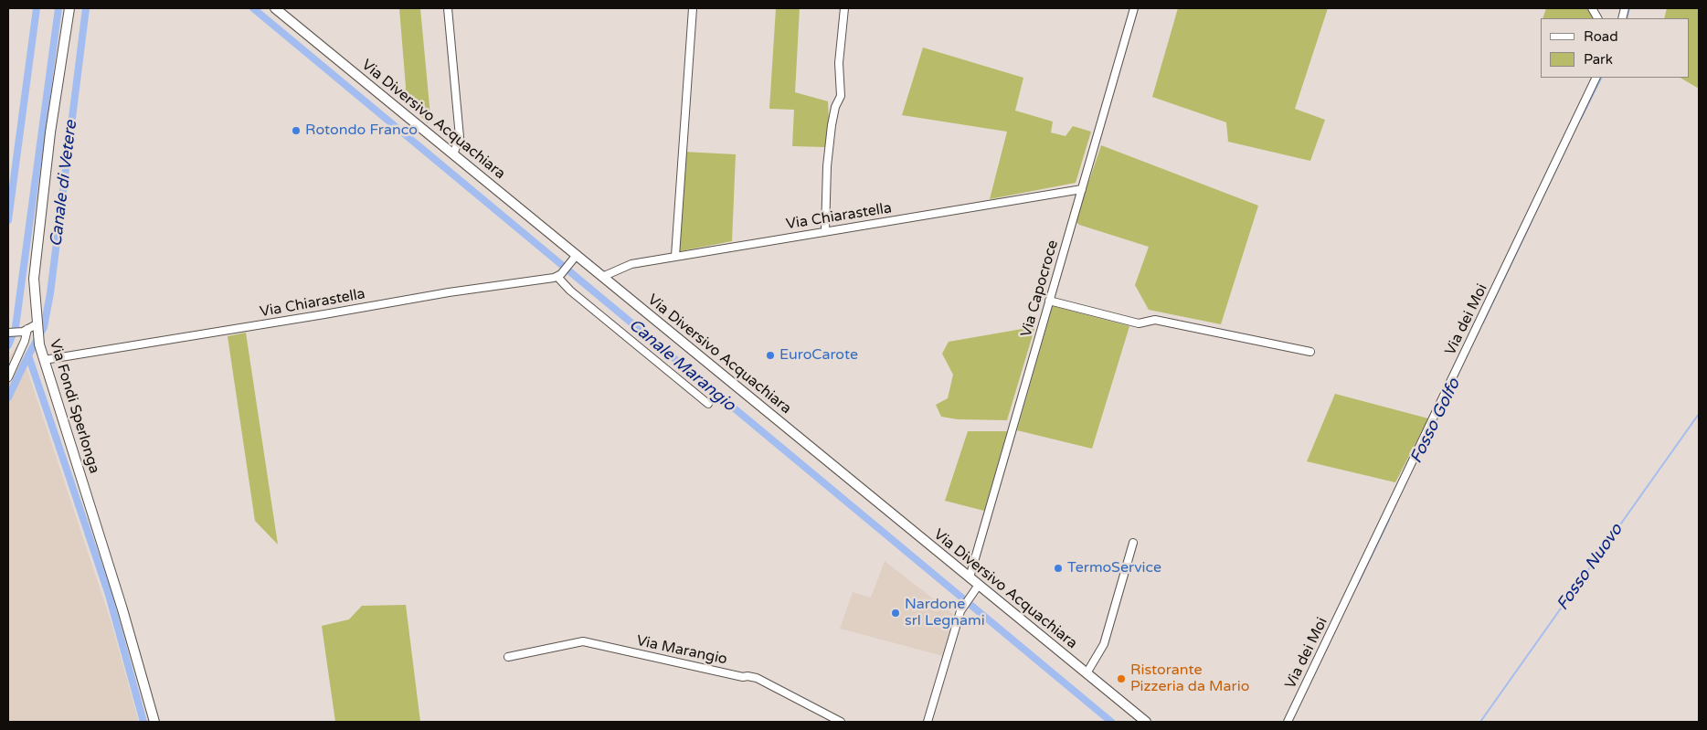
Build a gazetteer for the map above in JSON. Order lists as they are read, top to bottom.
{
  "streets": {
    "main road": ["Via Diversivo Acquachiara", "Via Fondi Sperlonga"],
    "street": [
      "Via Chiarastella",
      "Via Capocroce",
      "Via dei Moi",
      "Via Marangio"
    ]
  },
  "crossings": [
    ["Via Diversivo Acquachiara", "Via Chiarastella"],
    ["Via Diversivo Acquachiara", "Via Capocroce"],
    ["Via Chiarastella", "Via Capocroce"],
    ["Via Chiarastella", "Via Fondi Sperlonga"]
  ],
  "water": [
    "Canale di Vetere",
    "Canale Marangio",
    "Fosso Golfo",
    "Fosso Nuovo"
  ],
  "places": [
    "Rotondo Franco",
    "EuroCarote",
    "TermoService",
    "Nardone srl Legnami",
    "Ristorante Pizzeria da Mario"
  ],
  "legend": ["Road", "Park"]
}
